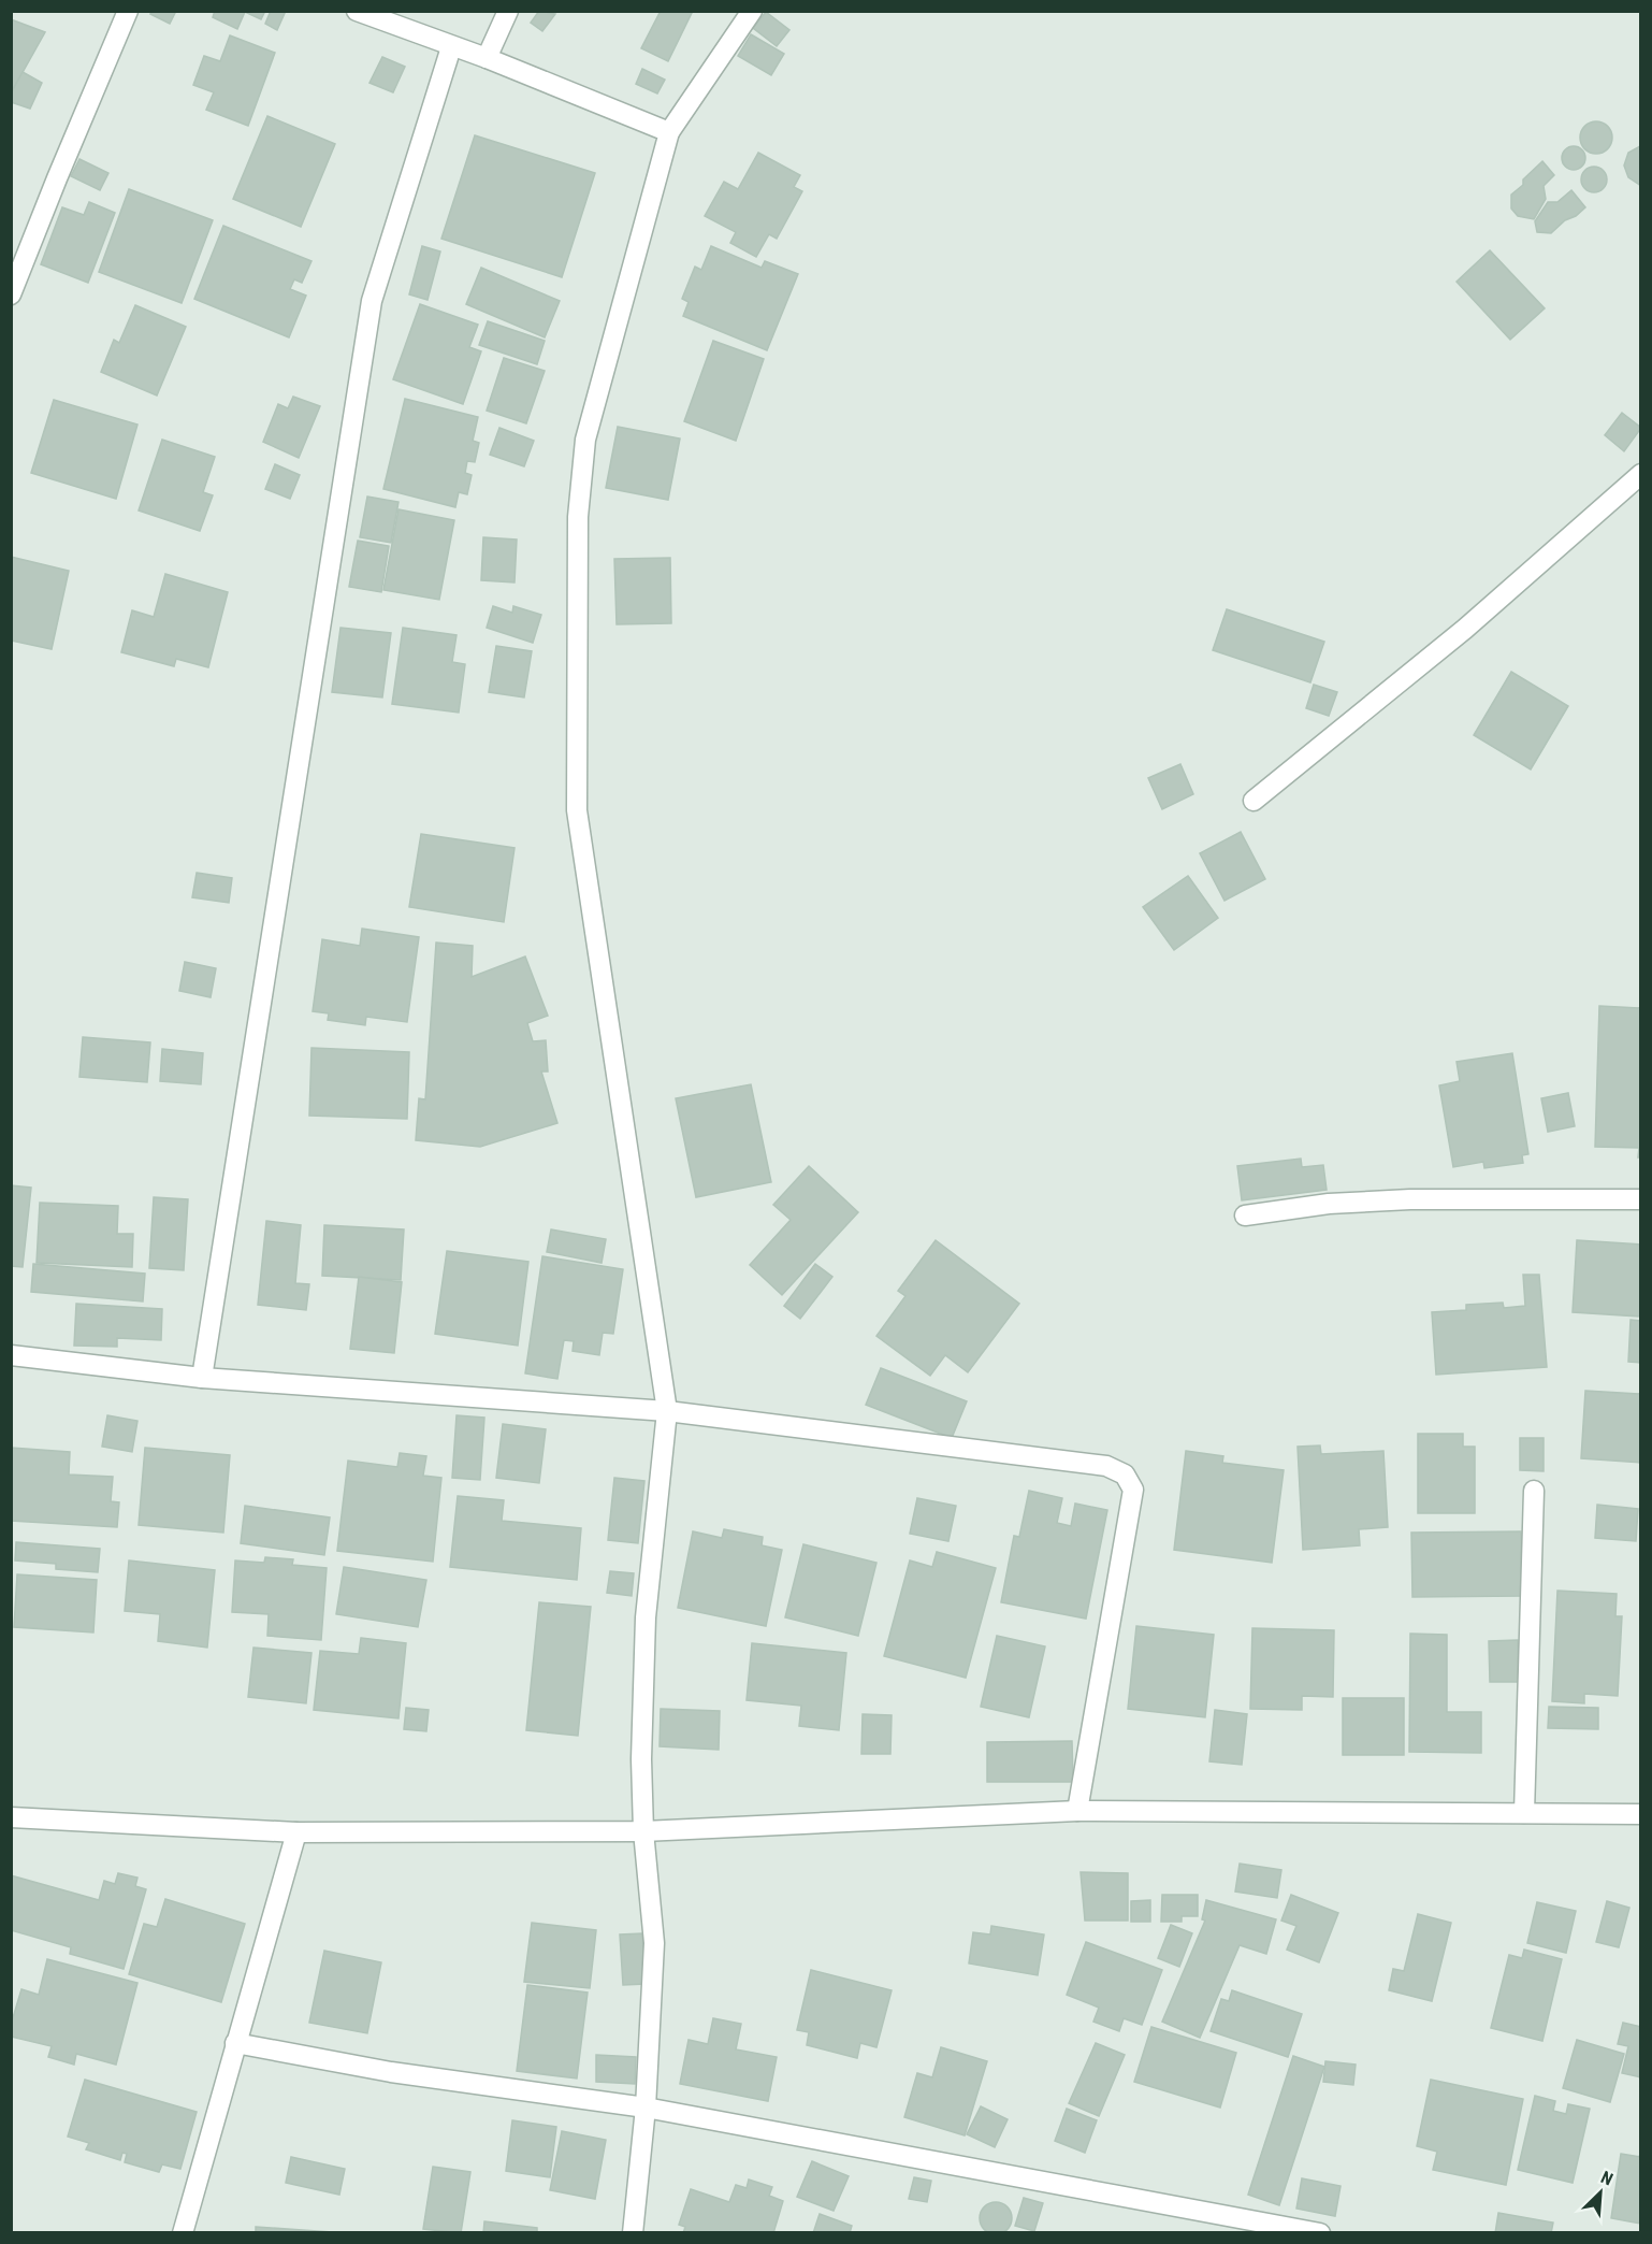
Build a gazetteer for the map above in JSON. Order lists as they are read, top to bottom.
{
  "north": "top right"
}
